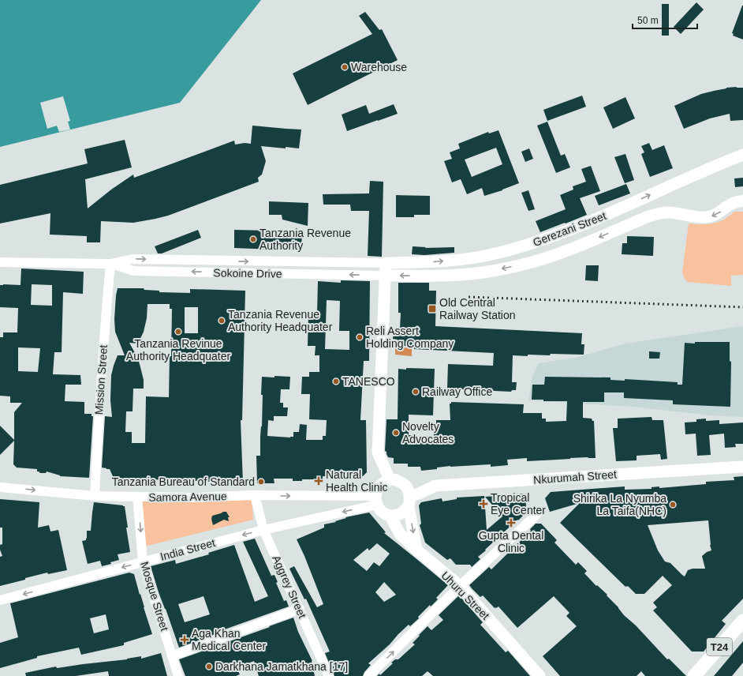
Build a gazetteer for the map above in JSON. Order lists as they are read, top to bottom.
{
  "streets": {
    "highway": ["T24"],
    "main road": ["Gerezani Street", "Nkurumah Street", "Uhuru Street"],
    "street": [
      "Sokoine Drive",
      "Mission Street",
      "Samora Avenue",
      "India Street",
      "Aggrey Street",
      "Mosque Street"
    ]
  },
  "crossings": [
    ["Gerezani Street", "Sokoine Drive"],
    ["Sokoine Drive", "Mission Street"],
    ["Mission Street", "Samora Avenue"],
    ["Nkurumah Street", "Samora Avenue"],
    ["Nkurumah Street", "India Street"],
    ["Nkurumah Street", "Uhuru Street"],
    ["Samora Avenue", "India Street"],
    ["Samora Avenue", "Aggrey Street"],
    ["Samora Avenue", "Uhuru Street"],
    ["Samora Avenue", "Mosque Street"],
    ["India Street", "Aggrey Street"],
    ["India Street", "Uhuru Street"],
    ["India Street", "Mosque Street"]
  ],
  "one_way": ["Samora Avenue", "India Street", "Mosque Street"],
  "places": {
    "other": [
      "Warehouse",
      "Tanzania Revenue Authority",
      "Tanzania Revenue Authority Headquater",
      "Tanzania Revinue Authority Headquater",
      "Reli Assert Holding Company",
      "TANESCO",
      "Railway Office",
      "Novelty Advocates",
      "Tanzania Bureau of Standard",
      "Shirika La Nyumba La Taifa(NHC)",
      "Darkhana Jamatkhana [17]"
    ],
    "transit": ["Old Central Railway Station"],
    "health": [
      "Natural Health Clinic",
      "Tropical Eye Center",
      "Gupta Dental Clinic",
      "Aga Khan Medical Center"
    ]
  },
  "scale_bar": "50 m"
}
